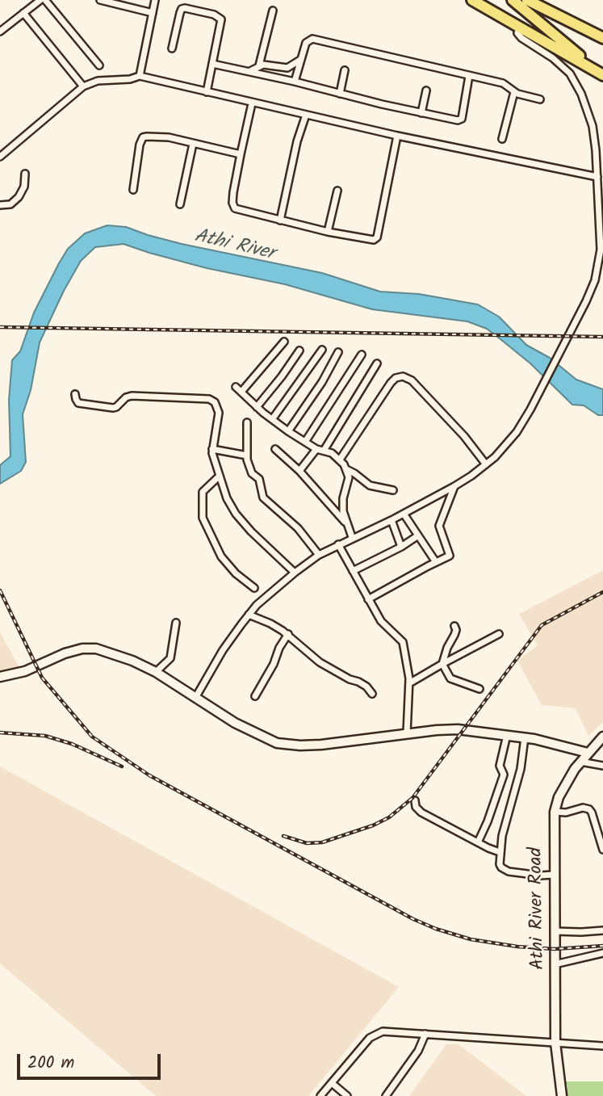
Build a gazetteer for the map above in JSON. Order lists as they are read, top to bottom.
{
  "streets": {
    "street": ["Athi River Road"]
  },
  "water": ["Athi River"],
  "scale_bar": "200 m"
}
